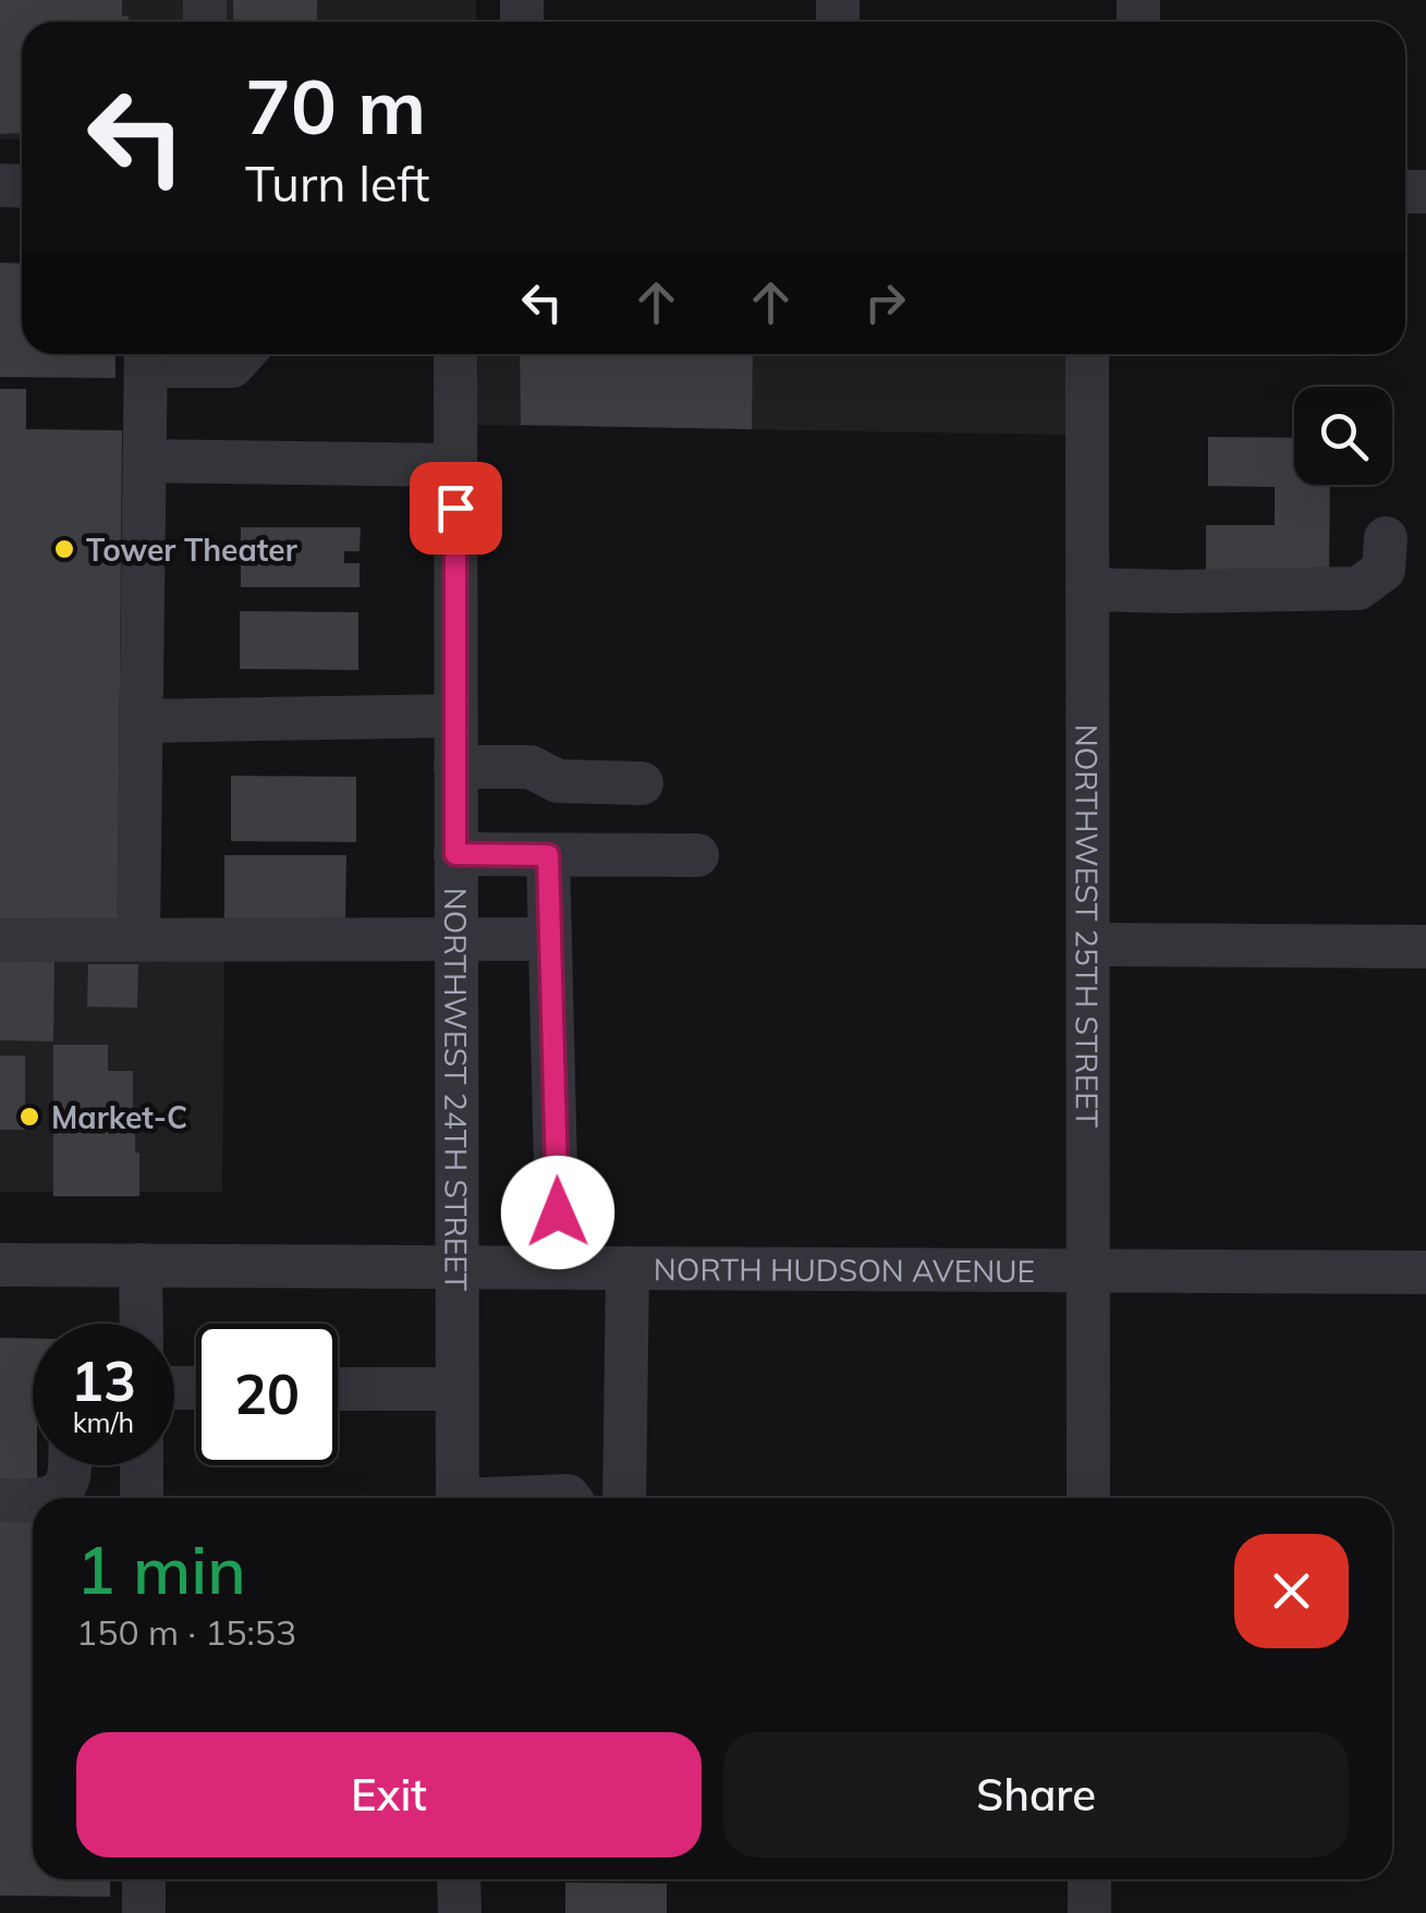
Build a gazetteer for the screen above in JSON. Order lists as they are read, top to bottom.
{
  "streets": {
    "street": ["NORTHWEST 25TH STREET", "NORTHWEST 24TH STREET", "NORTH HUDSON AVENUE"]
  },
  "crossings": [
    ["NORTHWEST 25TH STREET", "NORTH HUDSON AVENUE"],
    ["NORTHWEST 24TH STREET", "NORTH HUDSON AVENUE"]
  ],
  "places": ["Tower Theater", "Market-C"],
  "page": {
    "turn": ["70 m", "Turn left"],
    "speed": "13 km/h",
    "limit": "20",
    "heading": ["1 min", "150 m · 15:53"],
    "buttons": ["Exit", "Share"]
  }
}
